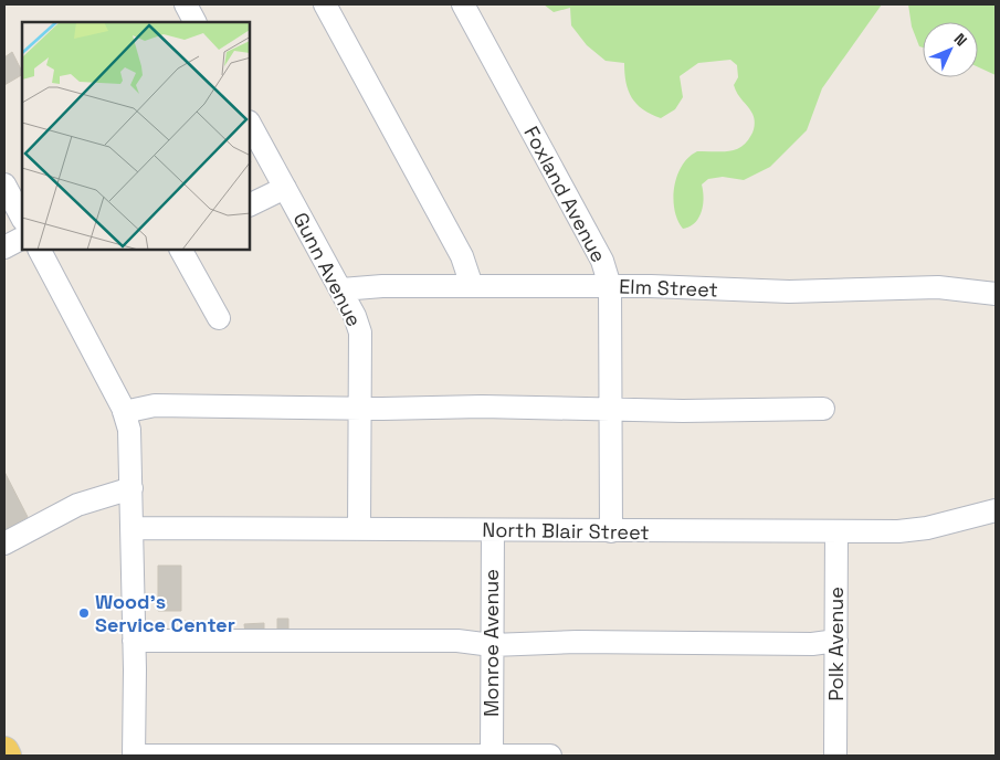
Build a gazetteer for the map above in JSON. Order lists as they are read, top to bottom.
{
  "streets": {
    "street": [
      "Foxland Avenue",
      "Gunn Avenue",
      "Elm Street",
      "North Blair Street",
      "Monroe Avenue",
      "Polk Avenue"
    ]
  },
  "crossings": [
    ["Foxland Avenue", "Elm Street"],
    ["Foxland Avenue", "North Blair Street"],
    ["Gunn Avenue", "Elm Street"],
    ["Gunn Avenue", "North Blair Street"],
    ["North Blair Street", "Monroe Avenue"],
    ["North Blair Street", "Polk Avenue"]
  ],
  "places": ["Wood's Service Center"],
  "north": "top right"
}
